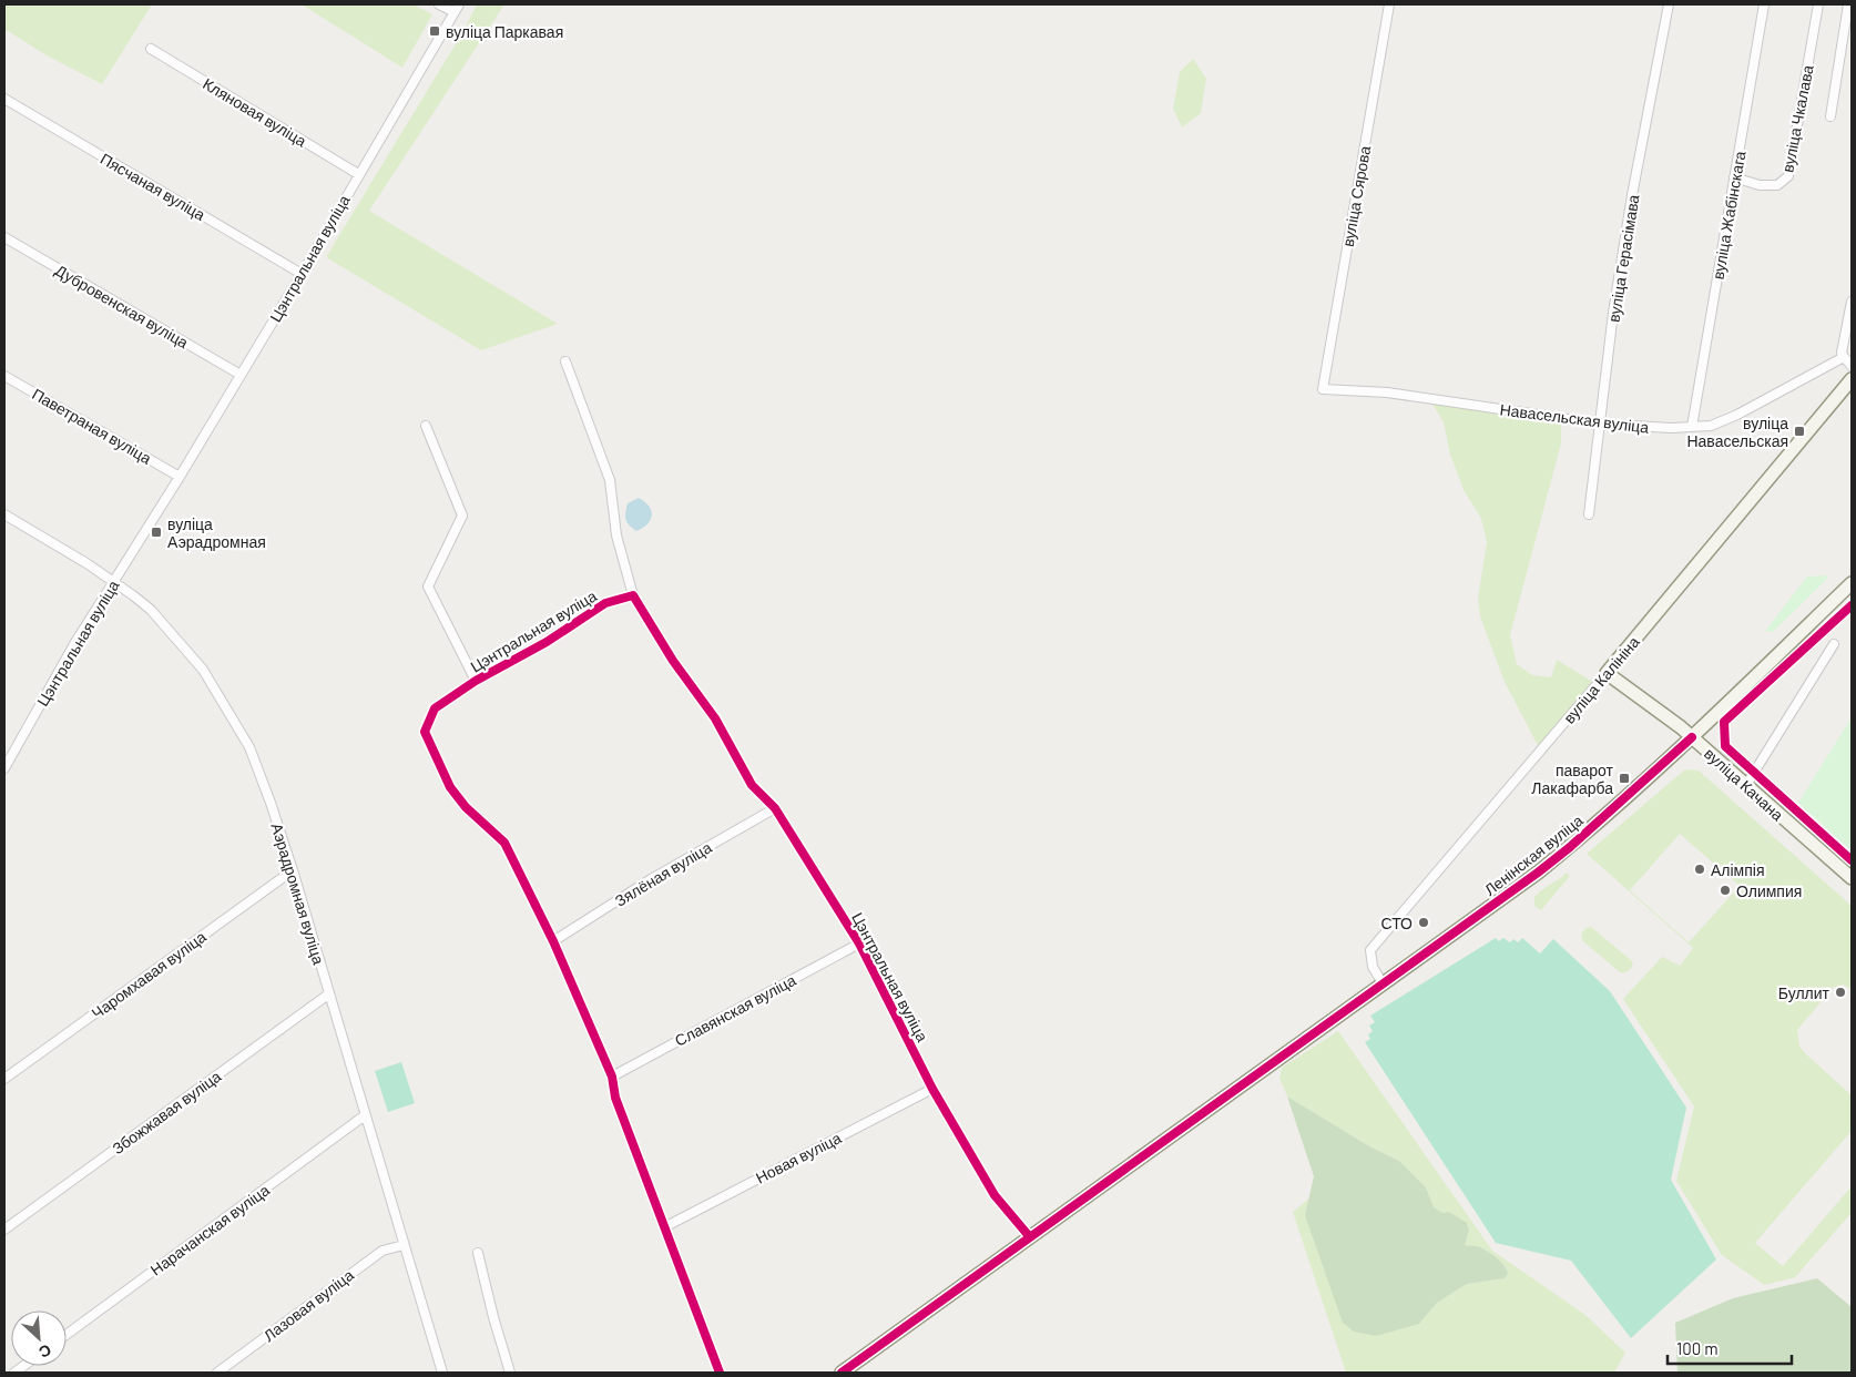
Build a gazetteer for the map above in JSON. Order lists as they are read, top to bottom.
{
  "streets": {
    "main road": ["вуліца Калініна", "вуліца Качана", "Ленінская вуліца"],
    "street": [
      "Кляновая вуліца",
      "вуліца Чкалава",
      "Пясчаная вуліца",
      "вуліца Сярова",
      "вуліца Жабінскага",
      "Цэнтральная вуліца",
      "вуліца Герасімава",
      "Дубровенская вуліца",
      "Навасельская вуліца",
      "Паветраная вуліца",
      "Зялёная вуліца",
      "Аэрадромная вуліца",
      "Чаромхавая вуліца",
      "Славянская вуліца",
      "Збожжавая вуліца",
      "Новая вуліца",
      "Нарачанская вуліца",
      "Лазовая вуліца"
    ]
  },
  "crossings": [
    ["Кляновая вуліца", "Цэнтральная вуліца"],
    ["вуліца Чкалава", "вуліца Жабінскага"],
    ["Пясчаная вуліца", "Цэнтральная вуліца"],
    ["вуліца Сярова", "Навасельская вуліца"],
    ["вуліца Жабінскага", "Навасельская вуліца"],
    ["Цэнтральная вуліца", "Дубровенская вуліца"],
    ["Цэнтральная вуліца", "Паветраная вуліца"],
    ["Цэнтральная вуліца", "Ленінская вуліца"],
    ["Цэнтральная вуліца", "Зялёная вуліца"],
    ["Цэнтральная вуліца", "Аэрадромная вуліца"],
    ["Цэнтральная вуліца", "Славянская вуліца"],
    ["Цэнтральная вуліца", "Новая вуліца"],
    ["вуліца Герасімава", "Навасельская вуліца"],
    ["вуліца Калініна", "вуліца Качана"],
    ["вуліца Калініна", "Ленінская вуліца"],
    ["вуліца Качана", "Ленінская вуліца"],
    ["Аэрадромная вуліца", "Чаромхавая вуліца"],
    ["Аэрадромная вуліца", "Збожжавая вуліца"],
    ["Аэрадромная вуліца", "Нарачанская вуліца"],
    ["Аэрадромная вуліца", "Лазовая вуліца"]
  ],
  "places": {
    "transit": [
      "вуліца Паркавая",
      "вуліца Навасельская",
      "вуліца Аэрадромная",
      "паварот Лакафарба"
    ],
    "other": [
      "Алімпія",
      "Олимпия",
      "СТО",
      "Буллит"
    ]
  },
  "scale_bar": "100 m",
  "north": "bottom right"
}
